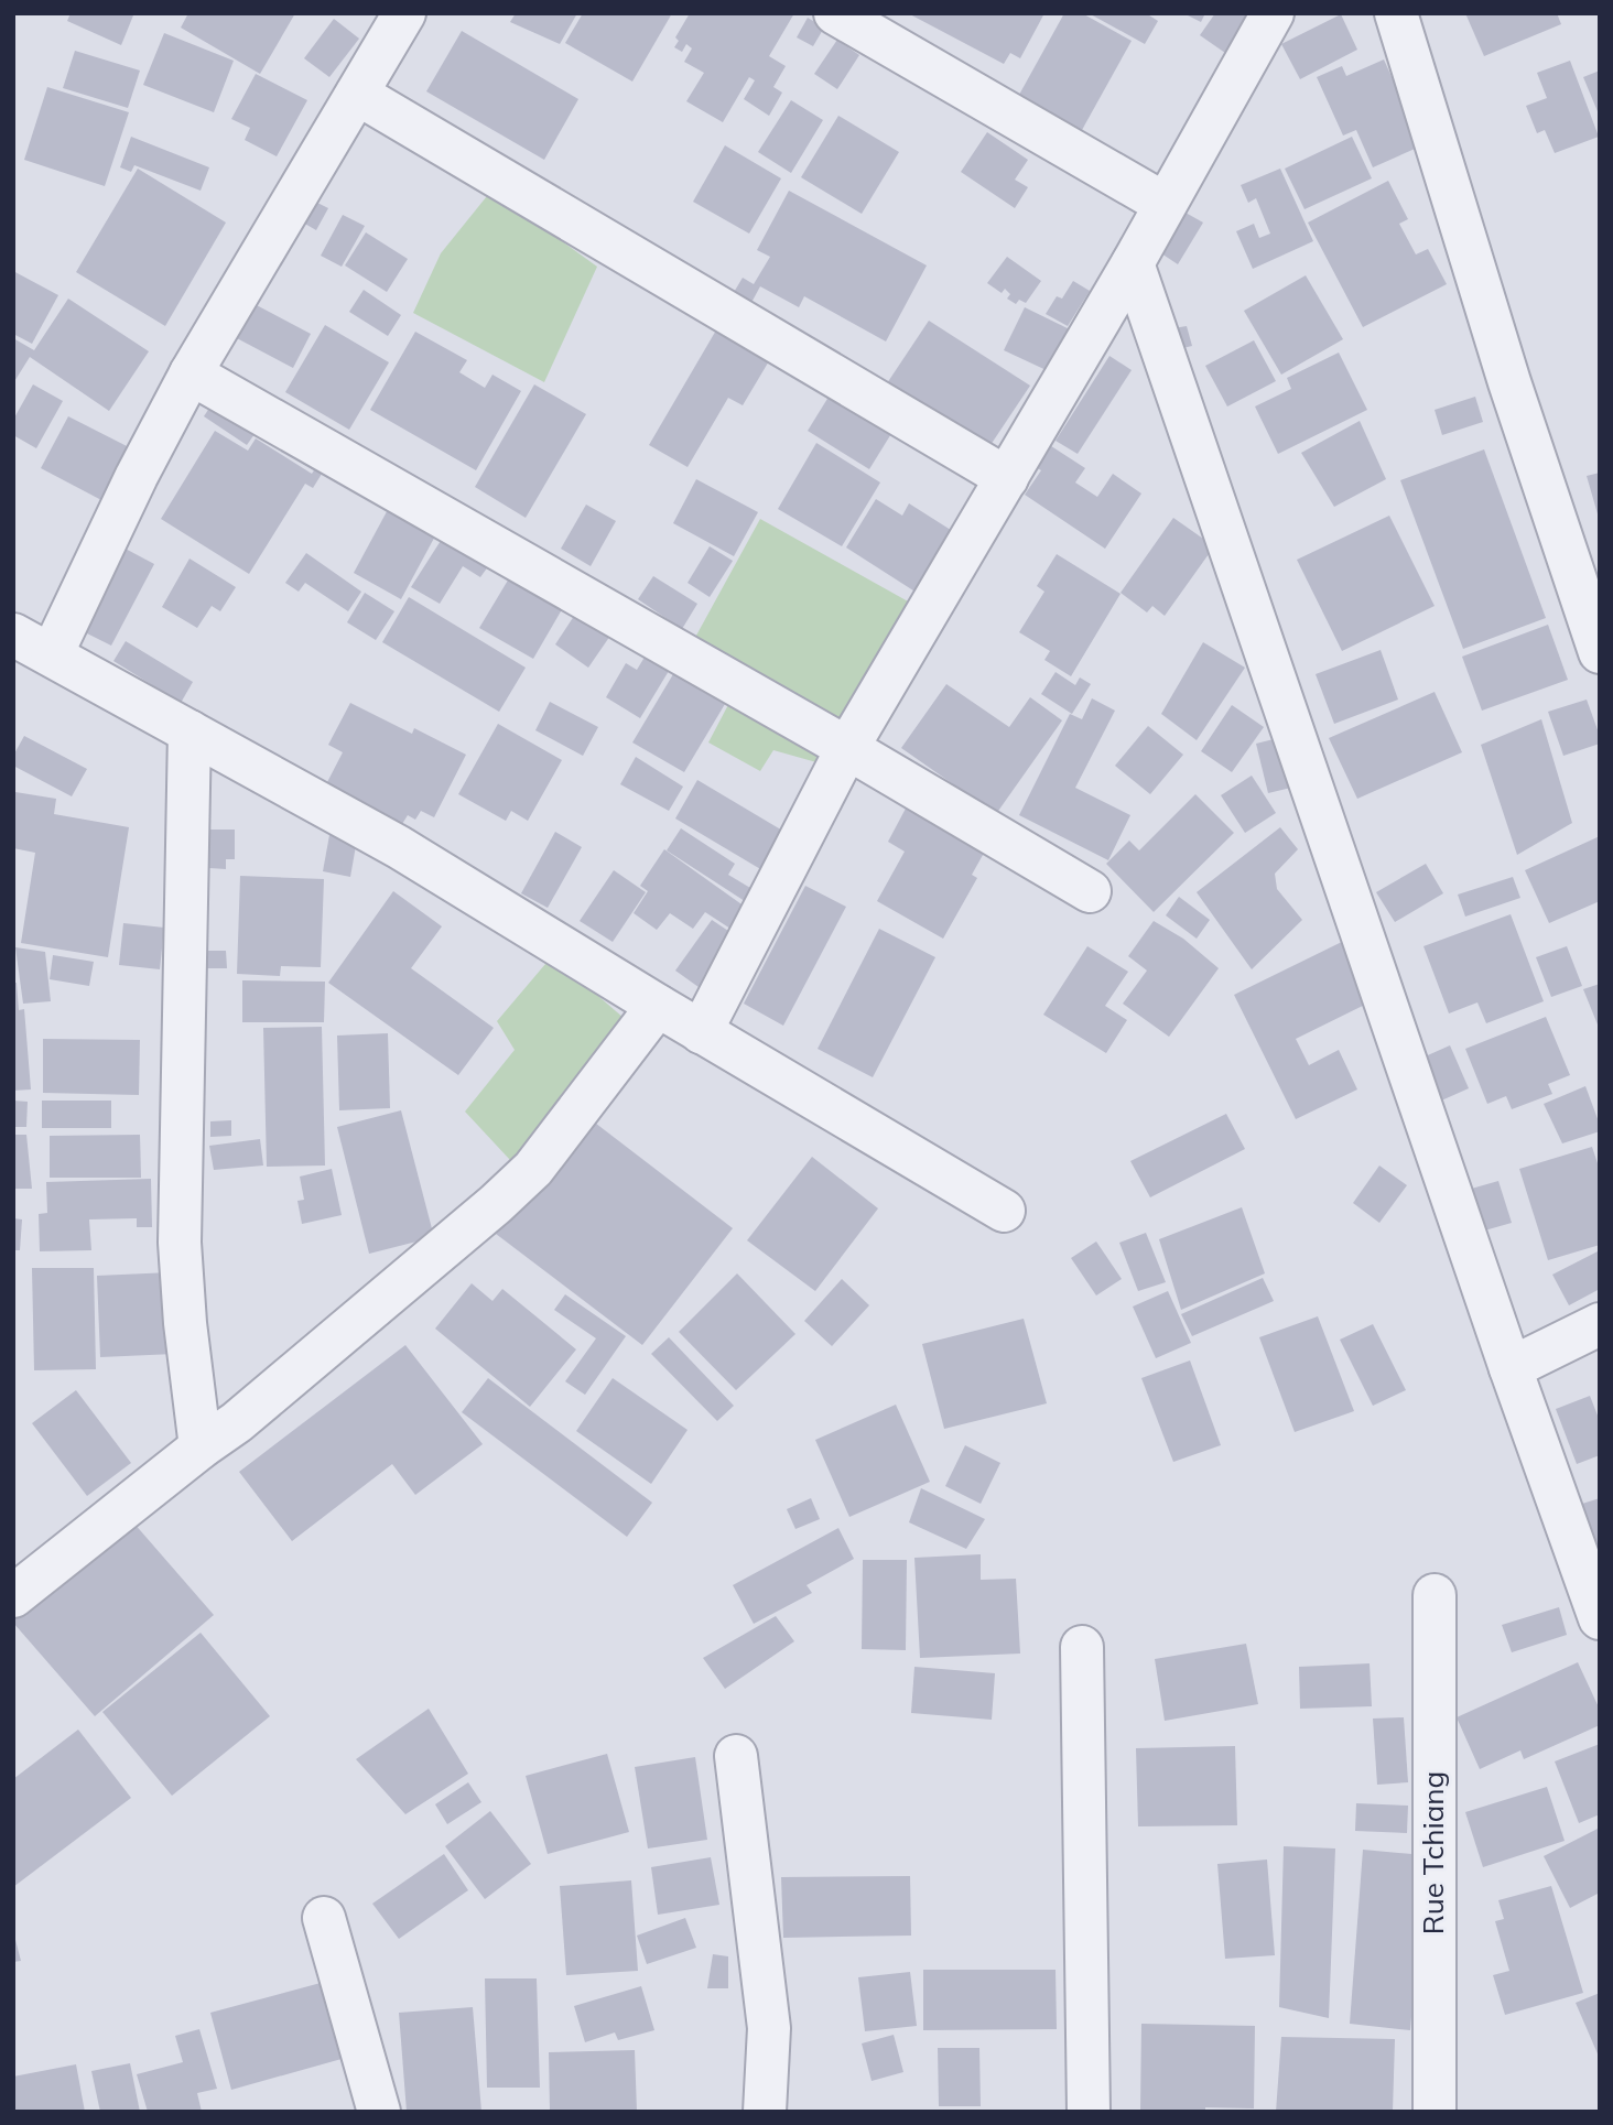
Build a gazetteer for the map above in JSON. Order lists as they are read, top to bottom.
{
  "streets": {
    "street": ["Rue Tchiang"]
  }
}
